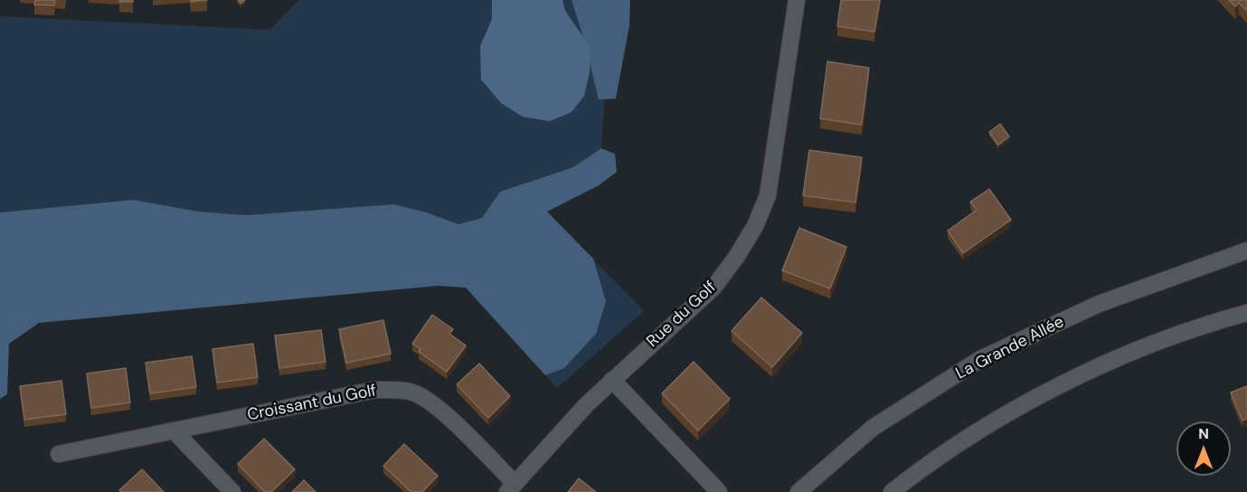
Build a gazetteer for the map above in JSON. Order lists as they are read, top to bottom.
{
  "streets": {
    "street": ["Rue du Golf", "La Grande Allée", "Croissant du Golf"]
  },
  "crossings": [
    ["Rue du Golf", "Croissant du Golf"]
  ],
  "north": "top"
}
